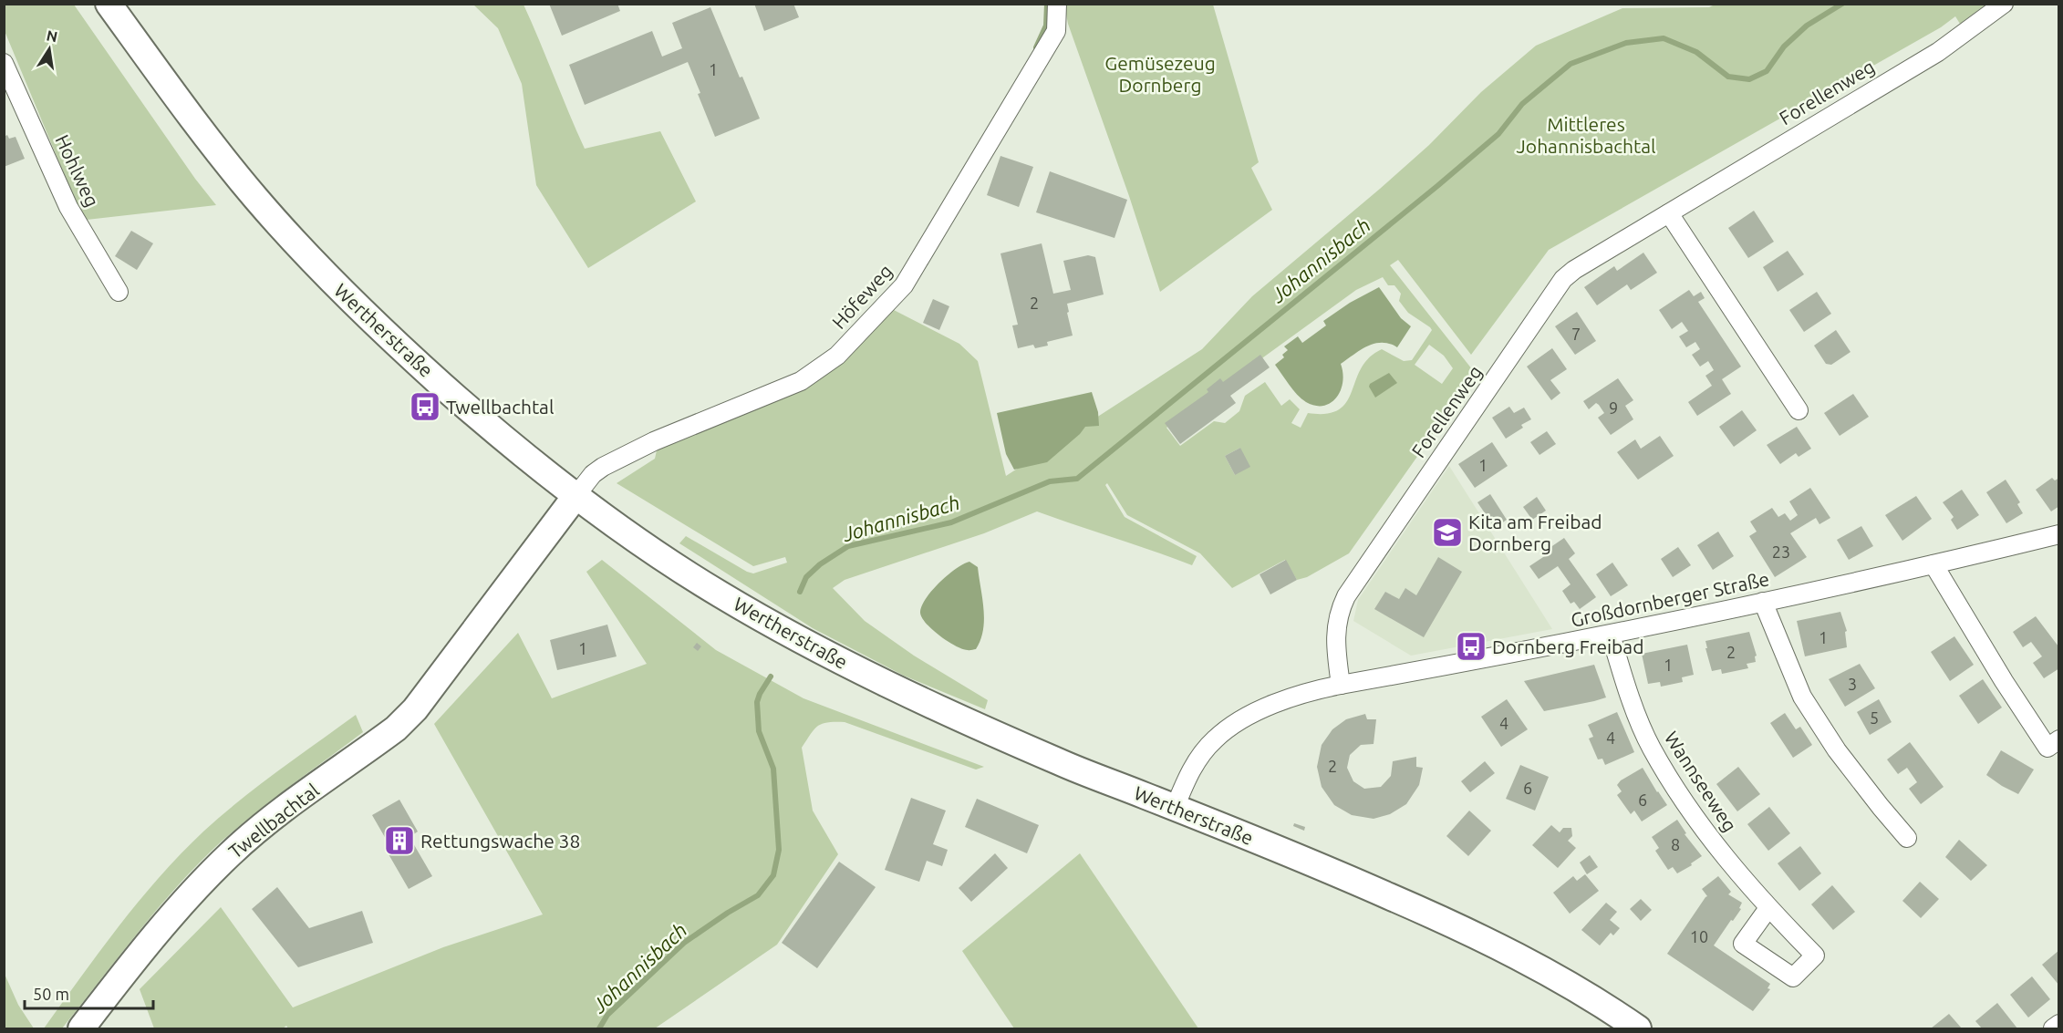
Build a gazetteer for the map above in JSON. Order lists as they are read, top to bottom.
{
  "streets": {
    "main road": ["Wertherstraße", "Twellbachtal"],
    "street": [
      "Forellenweg",
      "Hohlweg",
      "Höfeweg",
      "Großdornberger Straße",
      "Wannseeweg"
    ]
  },
  "crossings": [
    ["Forellenweg", "Großdornberger Straße"],
    ["Höfeweg", "Wertherstraße"],
    ["Höfeweg", "Twellbachtal"],
    ["Wertherstraße", "Großdornberger Straße"],
    ["Wertherstraße", "Twellbachtal"],
    ["Großdornberger Straße", "Wannseeweg"]
  ],
  "water": ["Johannisbach"],
  "parks": ["Gemüsezeug Dornberg", "Mittleres Johannisbachtal"],
  "places": {
    "bus stop": ["Twellbachtal", "Dornberg Freibad"],
    "school or university": ["Kita am Freibad Dornberg"],
    "building": ["Rettungswache 38"]
  },
  "house_numbers": [
    "1",
    "2",
    "7",
    "9",
    "1",
    "23",
    "1",
    "1",
    "2",
    "1",
    "3",
    "5",
    "4",
    "4",
    "2",
    "6",
    "6",
    "8",
    "10"
  ],
  "scale_bar": "50 m",
  "north": "top"
}
